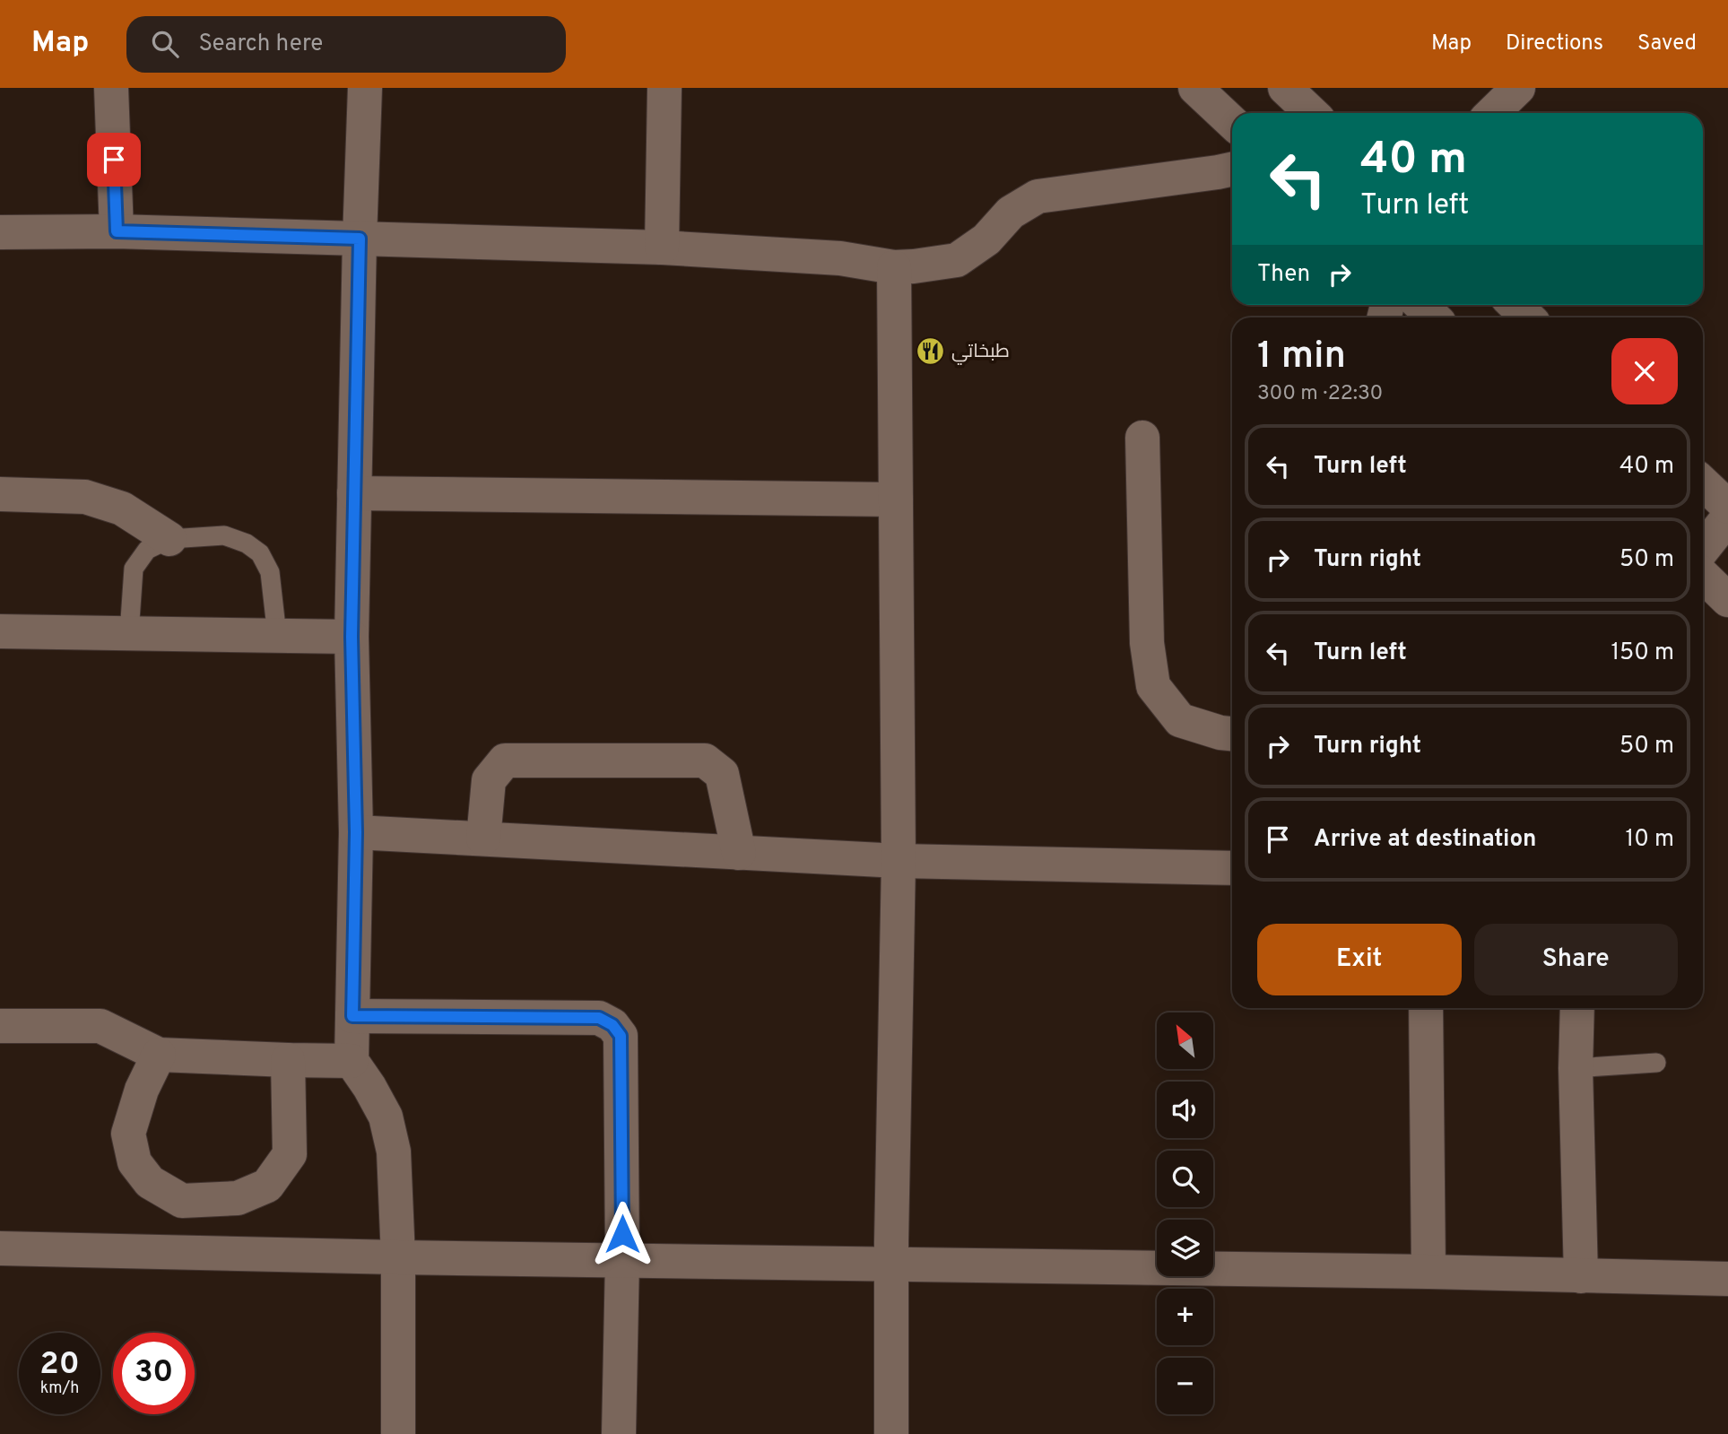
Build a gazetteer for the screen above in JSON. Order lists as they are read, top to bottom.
{
  "places": {
    "restaurant": ["طبخاتي"]
  },
  "north": "top left",
  "page": {
    "header": "Map",
    "search": "Search here",
    "nav": ["Map", "Directions", "Saved"],
    "turn": ["40 m", "Turn left"],
    "then": "Then",
    "heading": ["1 min", "300 m · 22:30"],
    "list": [
      {
        "name": "Turn left",
        "value": "40 m"
      },
      {
        "name": "Turn right",
        "value": "50 m"
      },
      {
        "name": "Turn left",
        "value": "150 m"
      },
      {
        "name": "Turn right",
        "value": "50 m"
      },
      {
        "name": "Arrive at destination",
        "value": "10 m"
      }
    ],
    "buttons": ["Exit", "Share"],
    "map_buttons": ["+", "−"],
    "speed": "20 km/h",
    "limit": "30"
  }
}
